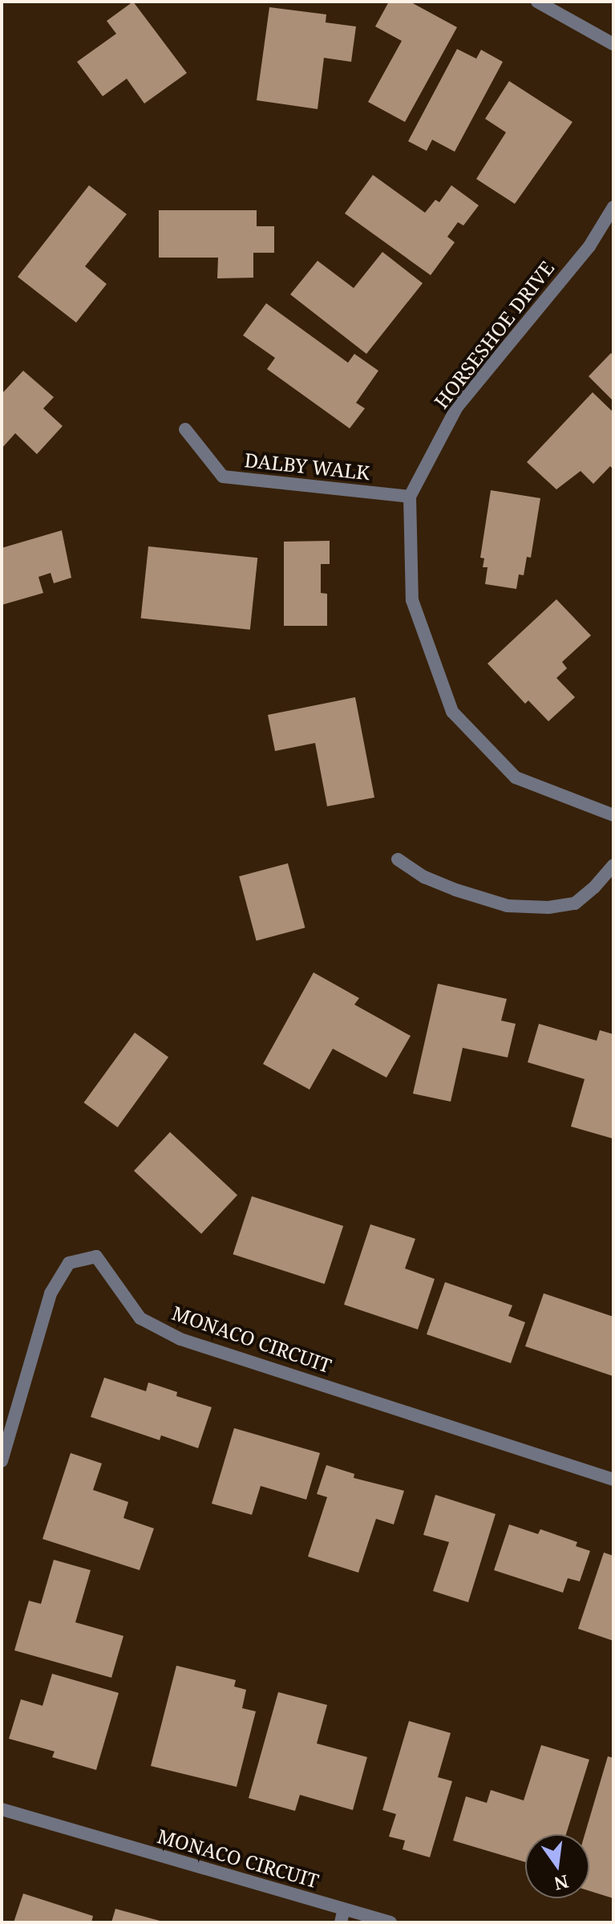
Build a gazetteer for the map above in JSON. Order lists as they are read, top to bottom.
{
  "streets": {
    "street": ["HORSESHOE DRIVE", "DALBY WALK", "MONACO CIRCUIT"]
  },
  "crossings": [
    ["HORSESHOE DRIVE", "DALBY WALK"]
  ],
  "north": "bottom"
}
